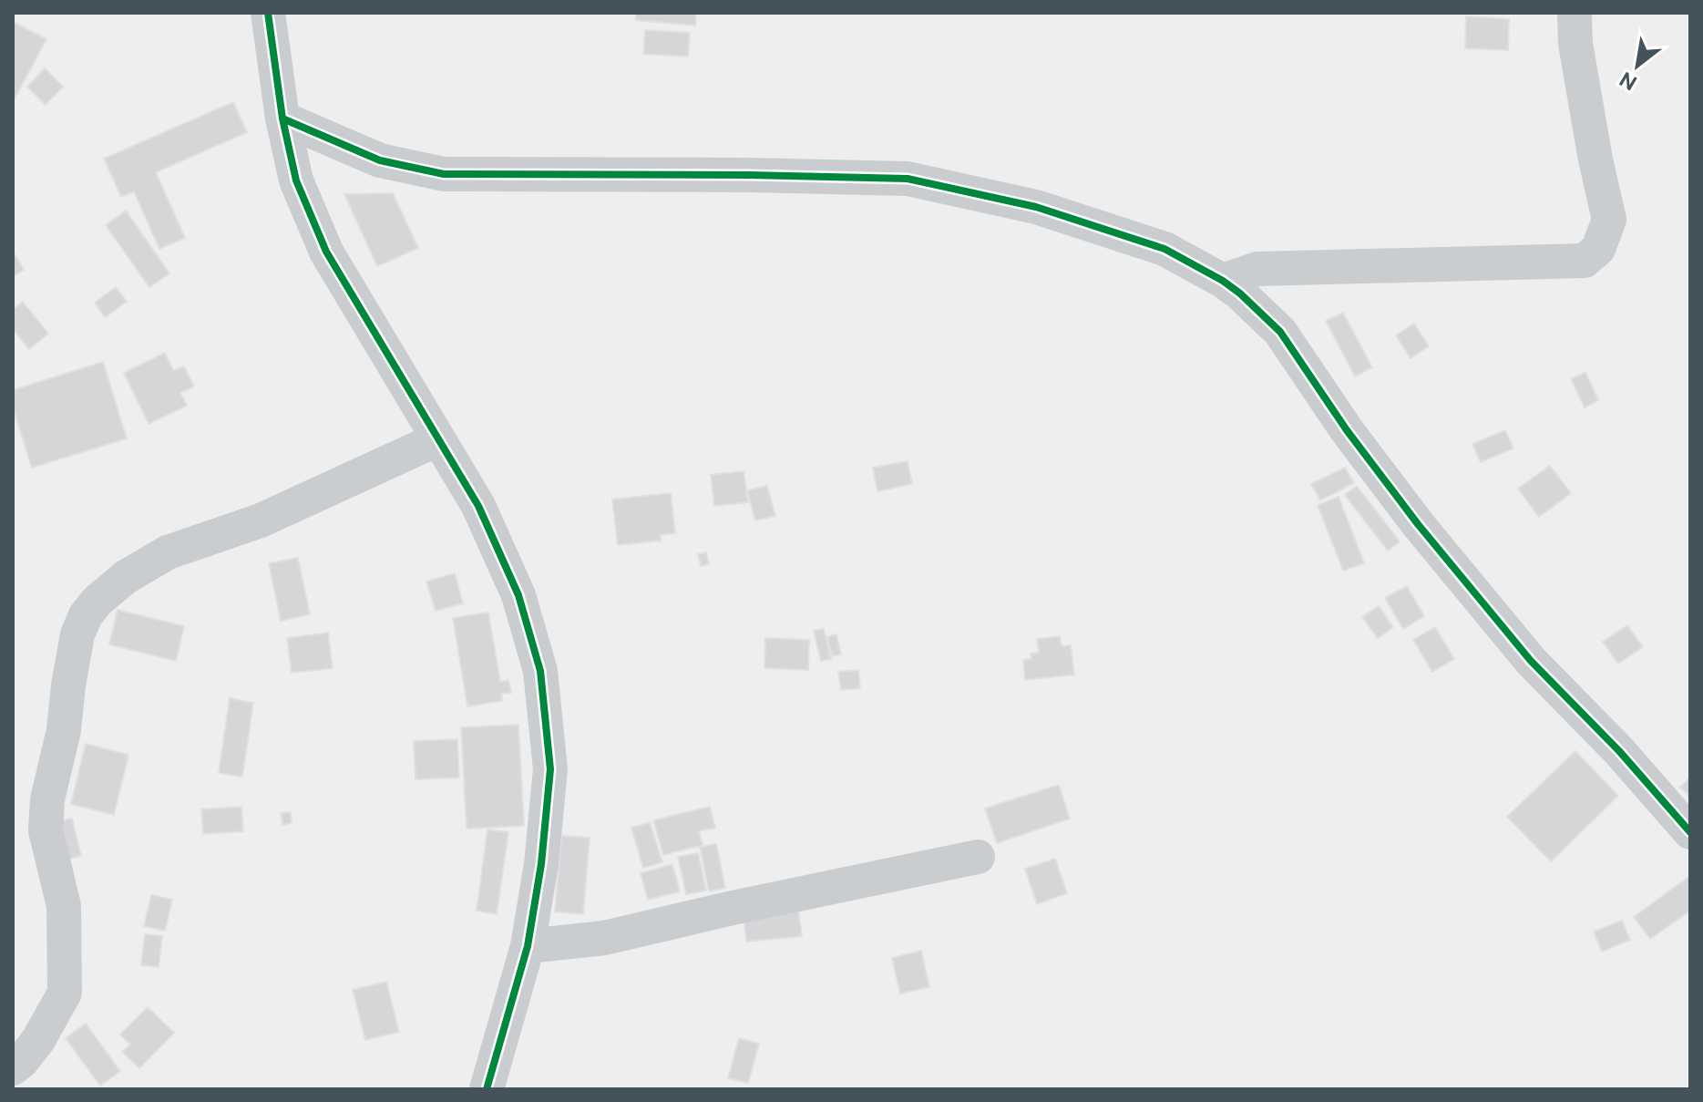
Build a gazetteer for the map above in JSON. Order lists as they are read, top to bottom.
{
  "north": "bottom left"
}
